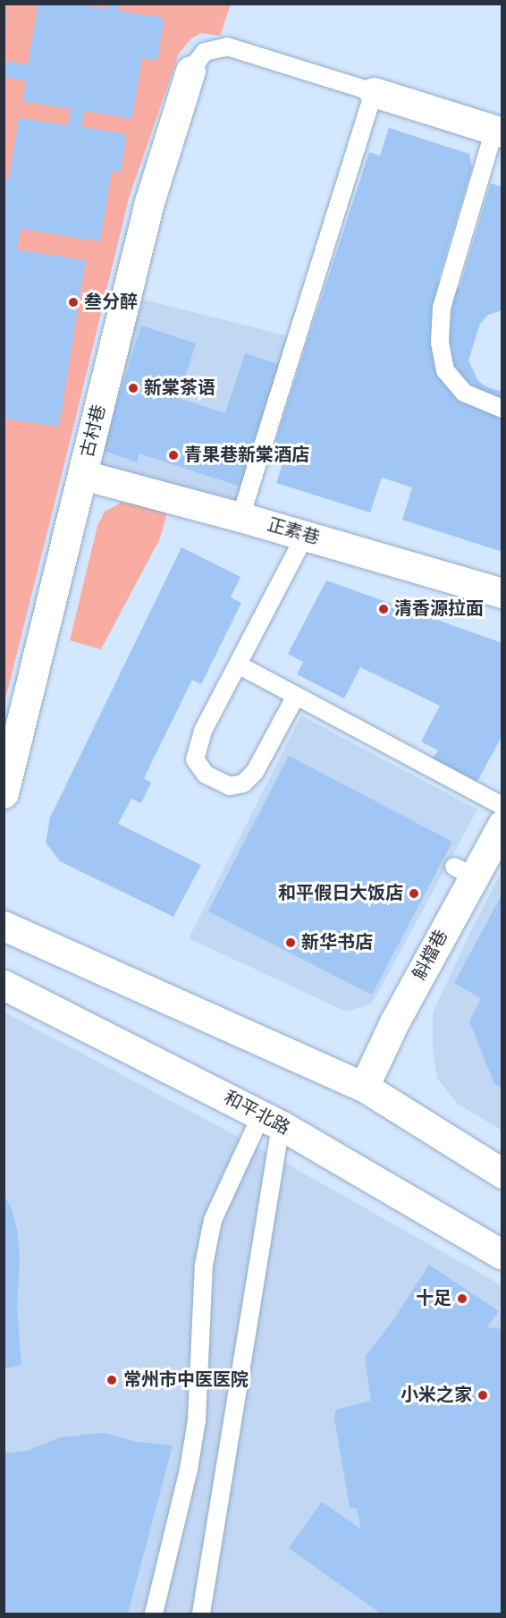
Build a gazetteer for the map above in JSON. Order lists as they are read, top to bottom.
{
  "streets": {
    "street": [
      "古村巷",
      "正素巷",
      "斛檔巷",
      "和平北路"
    ]
  },
  "crossings": [
    ["古村巷", "正素巷"]
  ],
  "places": [
    "叁分醉",
    "新棠茶语",
    "青果巷新棠酒店",
    "清香源拉面",
    "和平假日大饭店",
    "新华书店",
    "十足",
    "常州市中医医院",
    "小米之家"
  ]
}
